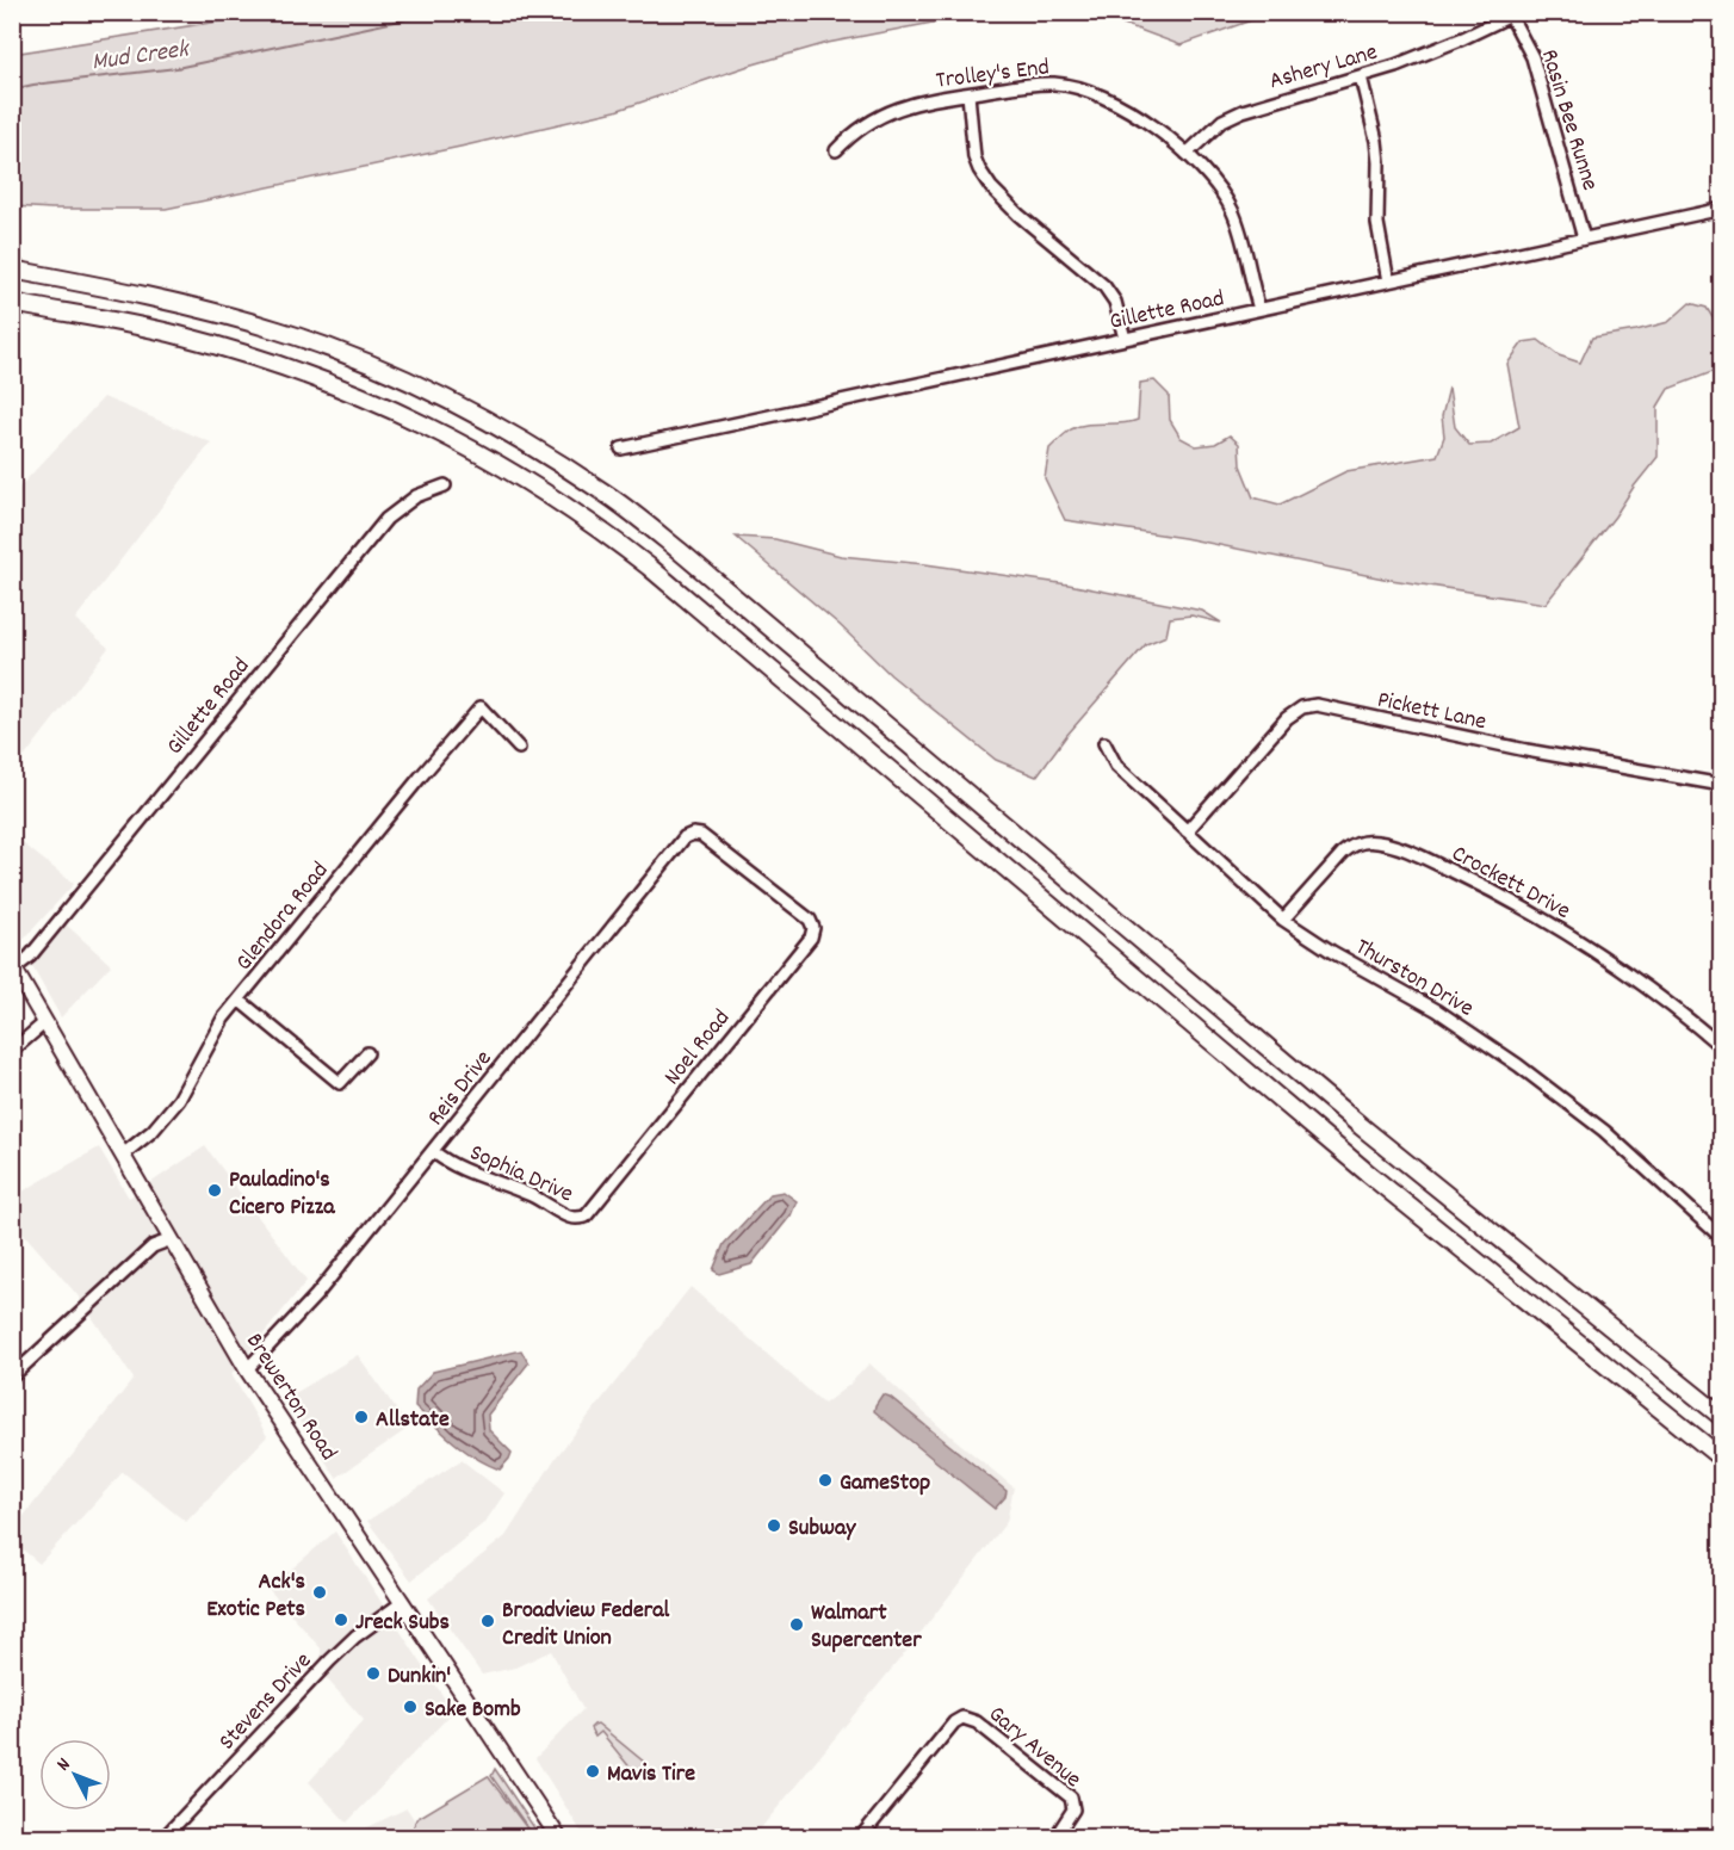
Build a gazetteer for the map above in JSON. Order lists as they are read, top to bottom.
{
  "streets": {
    "main road": ["Brewerton Road"],
    "street": [
      "Ashery Lane",
      "Trolley's End",
      "Rasin Bee Runne",
      "Gillette Road",
      "Pickett Lane",
      "Crockett Drive",
      "Glendora Road",
      "Thurston Drive",
      "Noel Road",
      "Reis Drive",
      "Sophia Drive",
      "Stevens Drive",
      "Gary Avenue"
    ]
  },
  "crossings": [
    ["Ashery Lane", "Trolley's End"],
    ["Ashery Lane", "Rasin Bee Runne"],
    ["Trolley's End", "Gillette Road"],
    ["Rasin Bee Runne", "Gillette Road"],
    ["Gillette Road", "Brewerton Road"],
    ["Pickett Lane", "Thurston Drive"],
    ["Crockett Drive", "Thurston Drive"],
    ["Glendora Road", "Brewerton Road"],
    ["Noel Road", "Reis Drive"],
    ["Noel Road", "Sophia Drive"],
    ["Reis Drive", "Sophia Drive"],
    ["Reis Drive", "Brewerton Road"],
    ["Brewerton Road", "Stevens Drive"]
  ],
  "water": ["Mud Creek"],
  "places": [
    "Pauladino's Cicero Pizza",
    "Allstate",
    "GameStop",
    "Subway",
    "Ack's Exotic Pets",
    "Jreck Subs",
    "Broadview Federal Credit Union",
    "Walmart Supercenter",
    "Dunkin'",
    "Sake Bomb",
    "Mavis Tire"
  ],
  "north": "top left"
}
